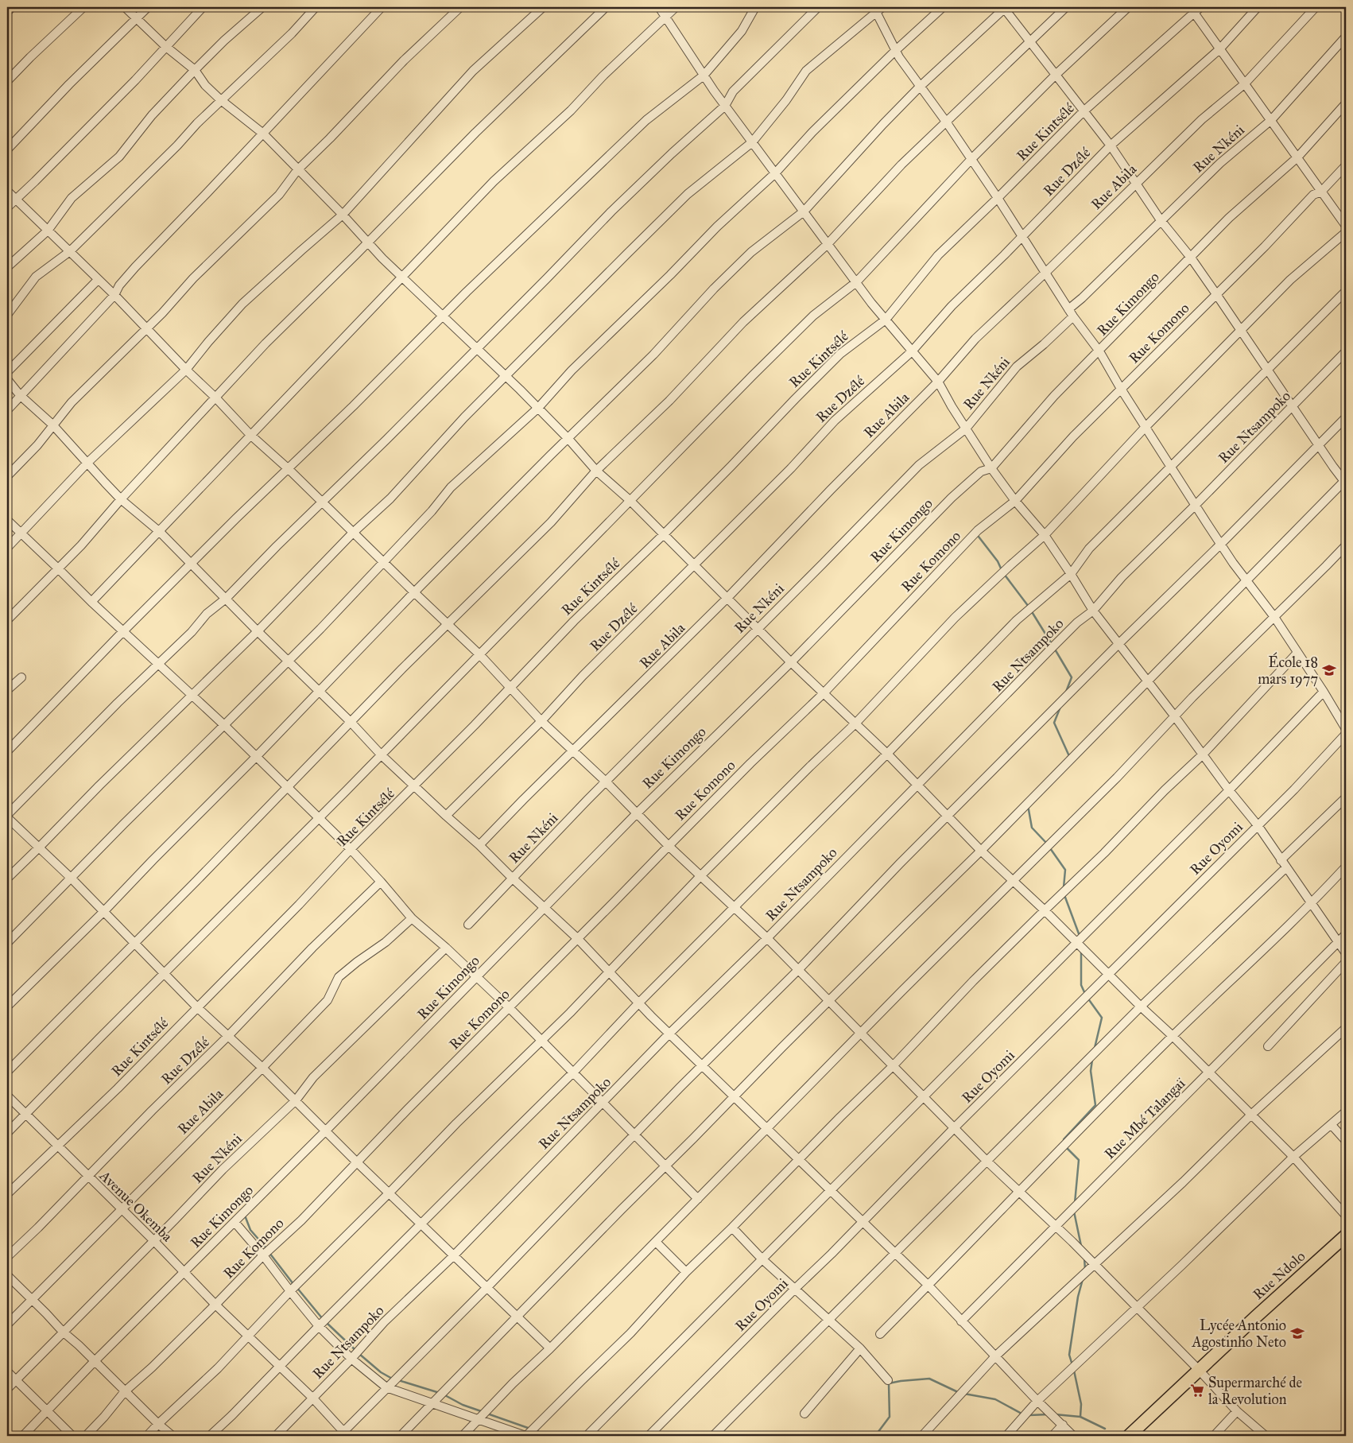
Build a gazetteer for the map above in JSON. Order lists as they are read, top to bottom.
{
  "streets": {
    "main road": ["Rue Ndolo"],
    "street": [
      "Rue Kintsélé",
      "Rue Nkéni",
      "Rue Dzélé",
      "Rue Abila",
      "Rue Kimongo",
      "Rue Komono",
      "Rue Ntsampoko",
      "Rue Oyomi",
      "Rue Mbé Talangaï",
      "Avenue Okemba"
    ]
  },
  "crossings": [
    ["Rue Kintsélé", "Avenue Okemba"],
    ["Rue Nkéni", "Avenue Okemba"],
    ["Rue Dzélé", "Avenue Okemba"],
    ["Rue Abila", "Avenue Okemba"],
    ["Rue Kimongo", "Avenue Okemba"],
    ["Rue Komono", "Avenue Okemba"],
    ["Rue Ntsampoko", "Avenue Okemba"]
  ],
  "places": {
    "school or university": ["École 18 mars 1977", "Lycée Antonio Agostinho Neto"],
    "supermarket": ["Supermarché de la Revolution"]
  }
}
